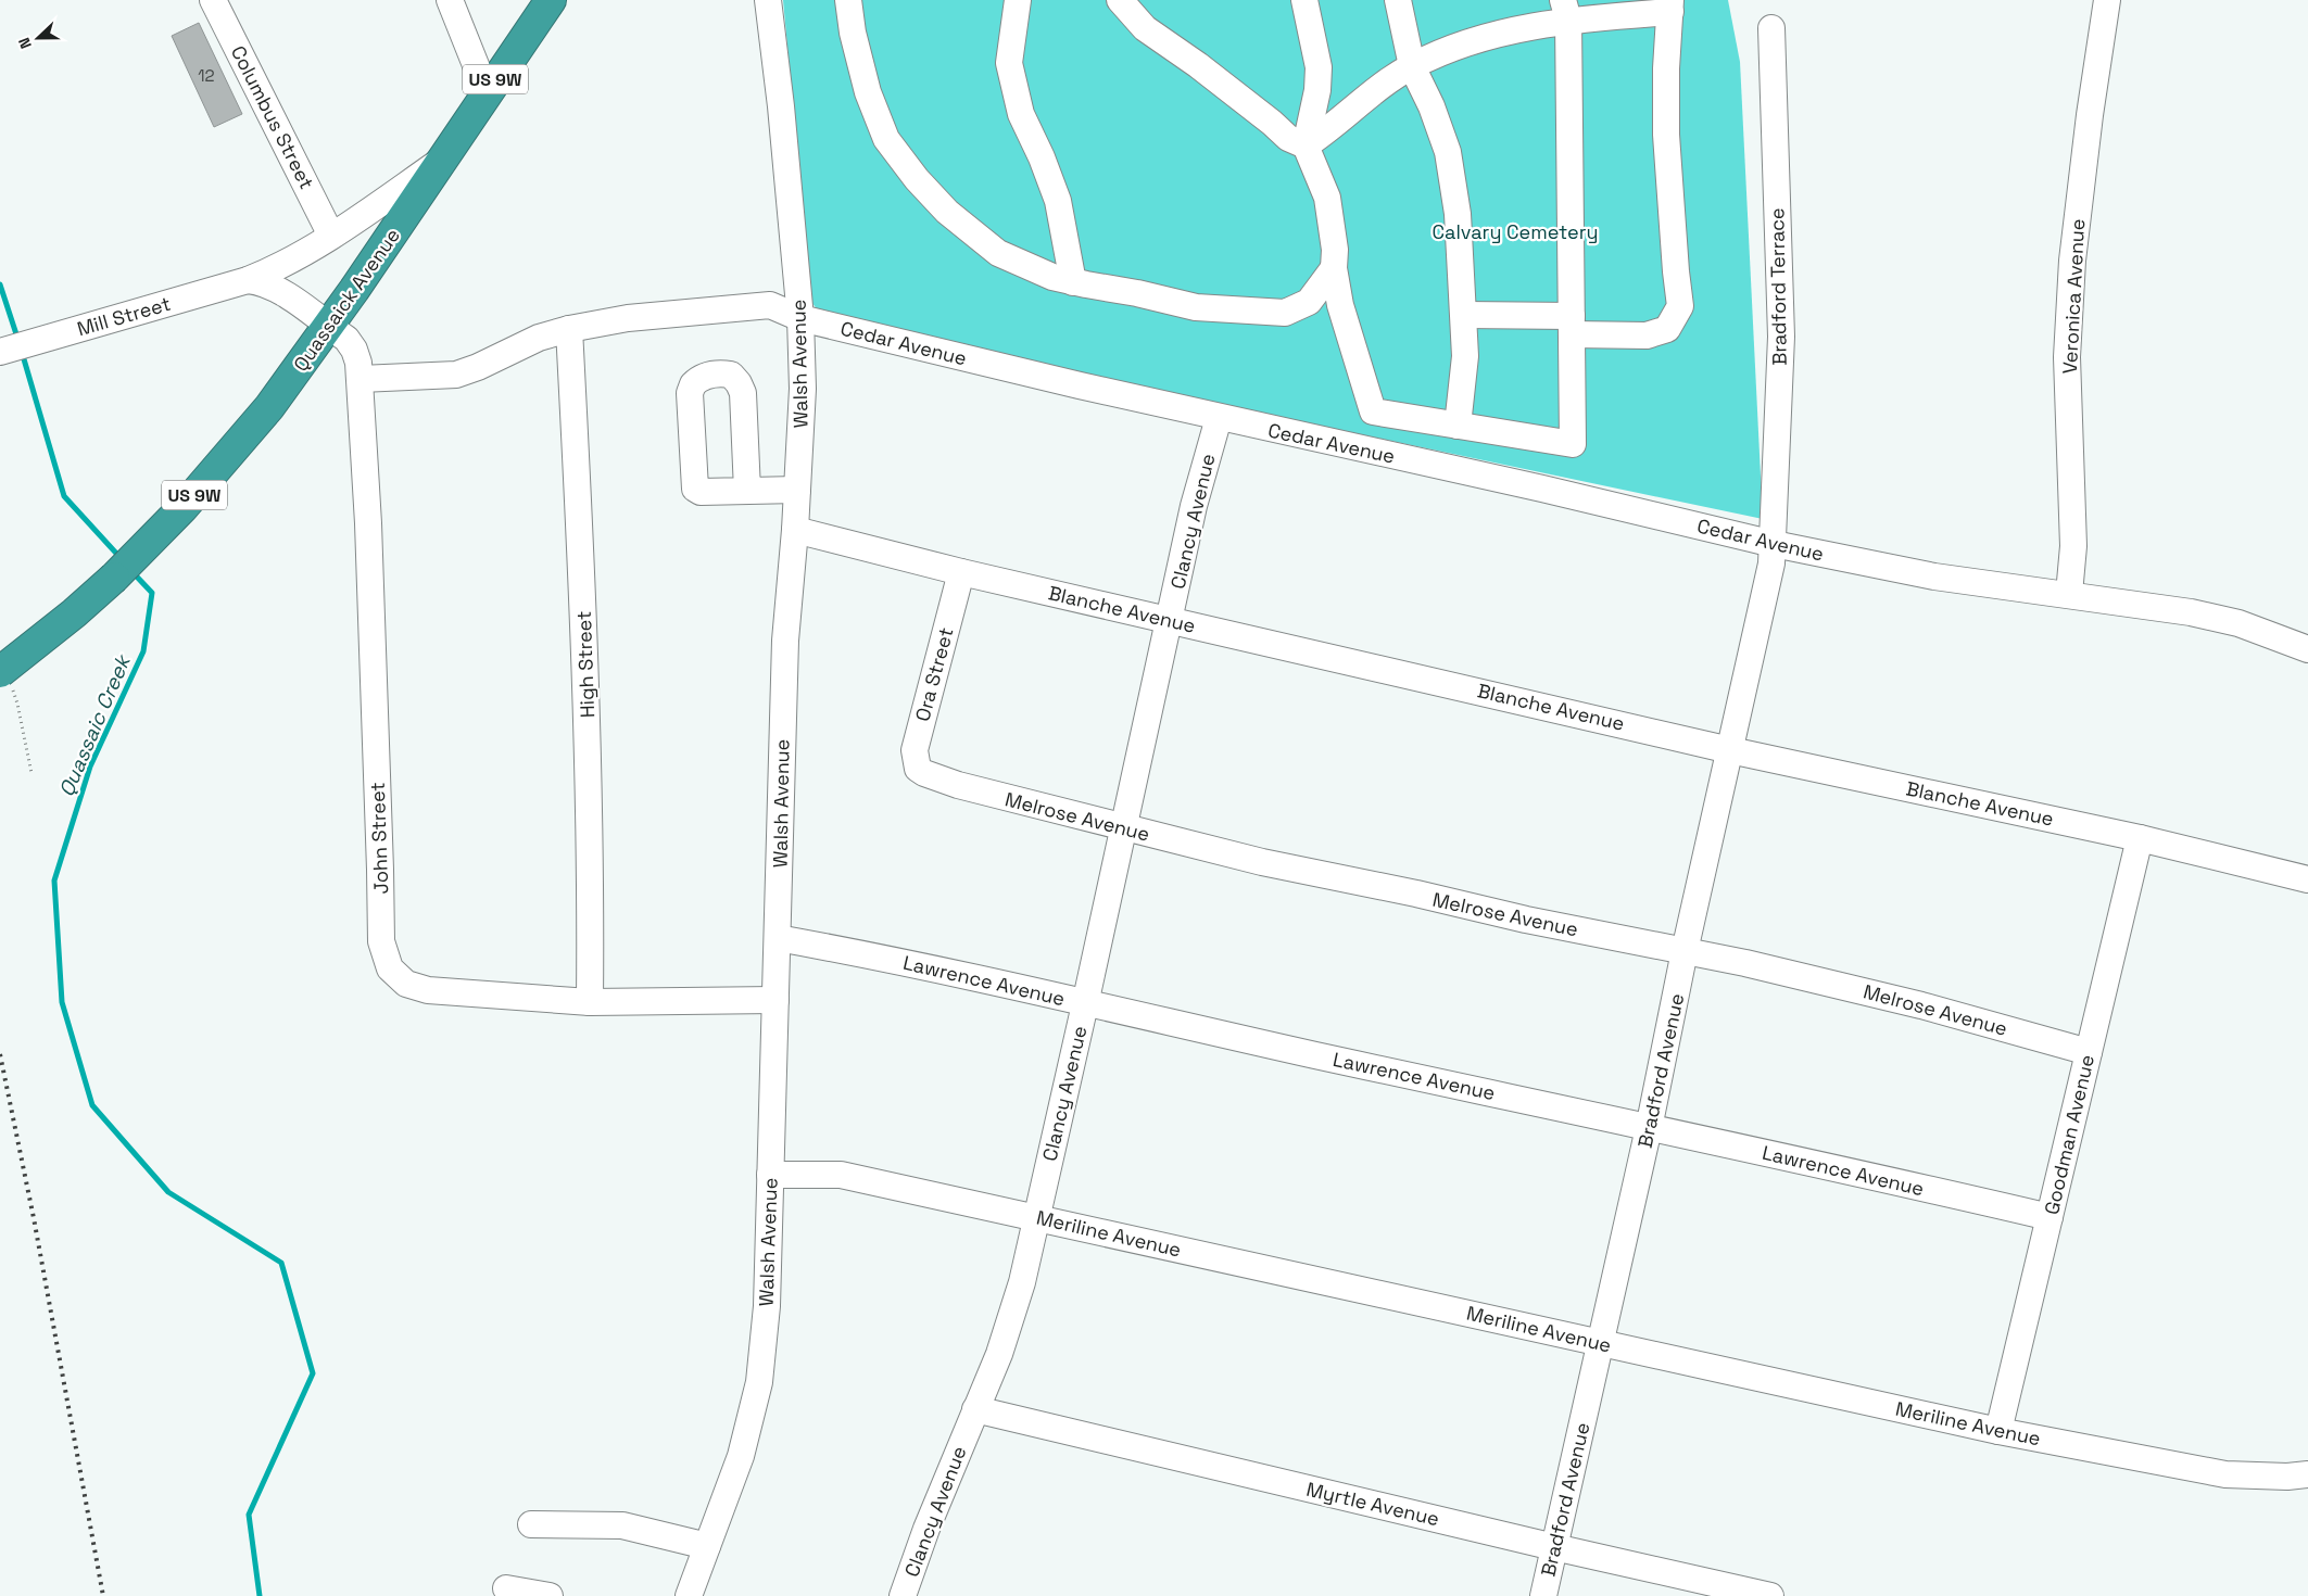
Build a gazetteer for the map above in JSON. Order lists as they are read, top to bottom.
{
  "streets": {
    "highway": ["US 9W", "Quassaick Avenue"],
    "street": [
      "Columbus Street",
      "Bradford Terrace",
      "Veronica Avenue",
      "Mill Street",
      "Cedar Avenue",
      "Walsh Avenue",
      "Clancy Avenue",
      "Blanche Avenue",
      "High Street",
      "Ora Street",
      "Melrose Avenue",
      "John Street",
      "Lawrence Avenue",
      "Bradford Avenue",
      "Goodman Avenue",
      "Meriline Avenue",
      "Myrtle Avenue"
    ]
  },
  "crossings": [
    ["Bradford Terrace", "Cedar Avenue"],
    ["Bradford Terrace", "Bradford Avenue"],
    ["Veronica Avenue", "Cedar Avenue"],
    ["Quassaick Avenue", "John Street"],
    ["Cedar Avenue", "Walsh Avenue"],
    ["Cedar Avenue", "Clancy Avenue"],
    ["Cedar Avenue", "High Street"],
    ["Cedar Avenue", "John Street"],
    ["Cedar Avenue", "Bradford Avenue"],
    ["Walsh Avenue", "Blanche Avenue"],
    ["Walsh Avenue", "John Street"],
    ["Walsh Avenue", "Lawrence Avenue"],
    ["Walsh Avenue", "Meriline Avenue"],
    ["Clancy Avenue", "Blanche Avenue"],
    ["Clancy Avenue", "Melrose Avenue"],
    ["Clancy Avenue", "Lawrence Avenue"],
    ["Clancy Avenue", "Meriline Avenue"],
    ["Clancy Avenue", "Myrtle Avenue"],
    ["Blanche Avenue", "Ora Street"],
    ["Blanche Avenue", "Bradford Avenue"],
    ["Blanche Avenue", "Goodman Avenue"],
    ["High Street", "John Street"],
    ["Ora Street", "Melrose Avenue"],
    ["Melrose Avenue", "Bradford Avenue"],
    ["Melrose Avenue", "Goodman Avenue"],
    ["Lawrence Avenue", "Bradford Avenue"],
    ["Lawrence Avenue", "Goodman Avenue"],
    ["Bradford Avenue", "Meriline Avenue"],
    ["Bradford Avenue", "Myrtle Avenue"],
    ["Goodman Avenue", "Meriline Avenue"]
  ],
  "water": ["Quassaic Creek"],
  "parks": ["Calvary Cemetery"],
  "house_numbers": ["12"],
  "north": "left"
}
